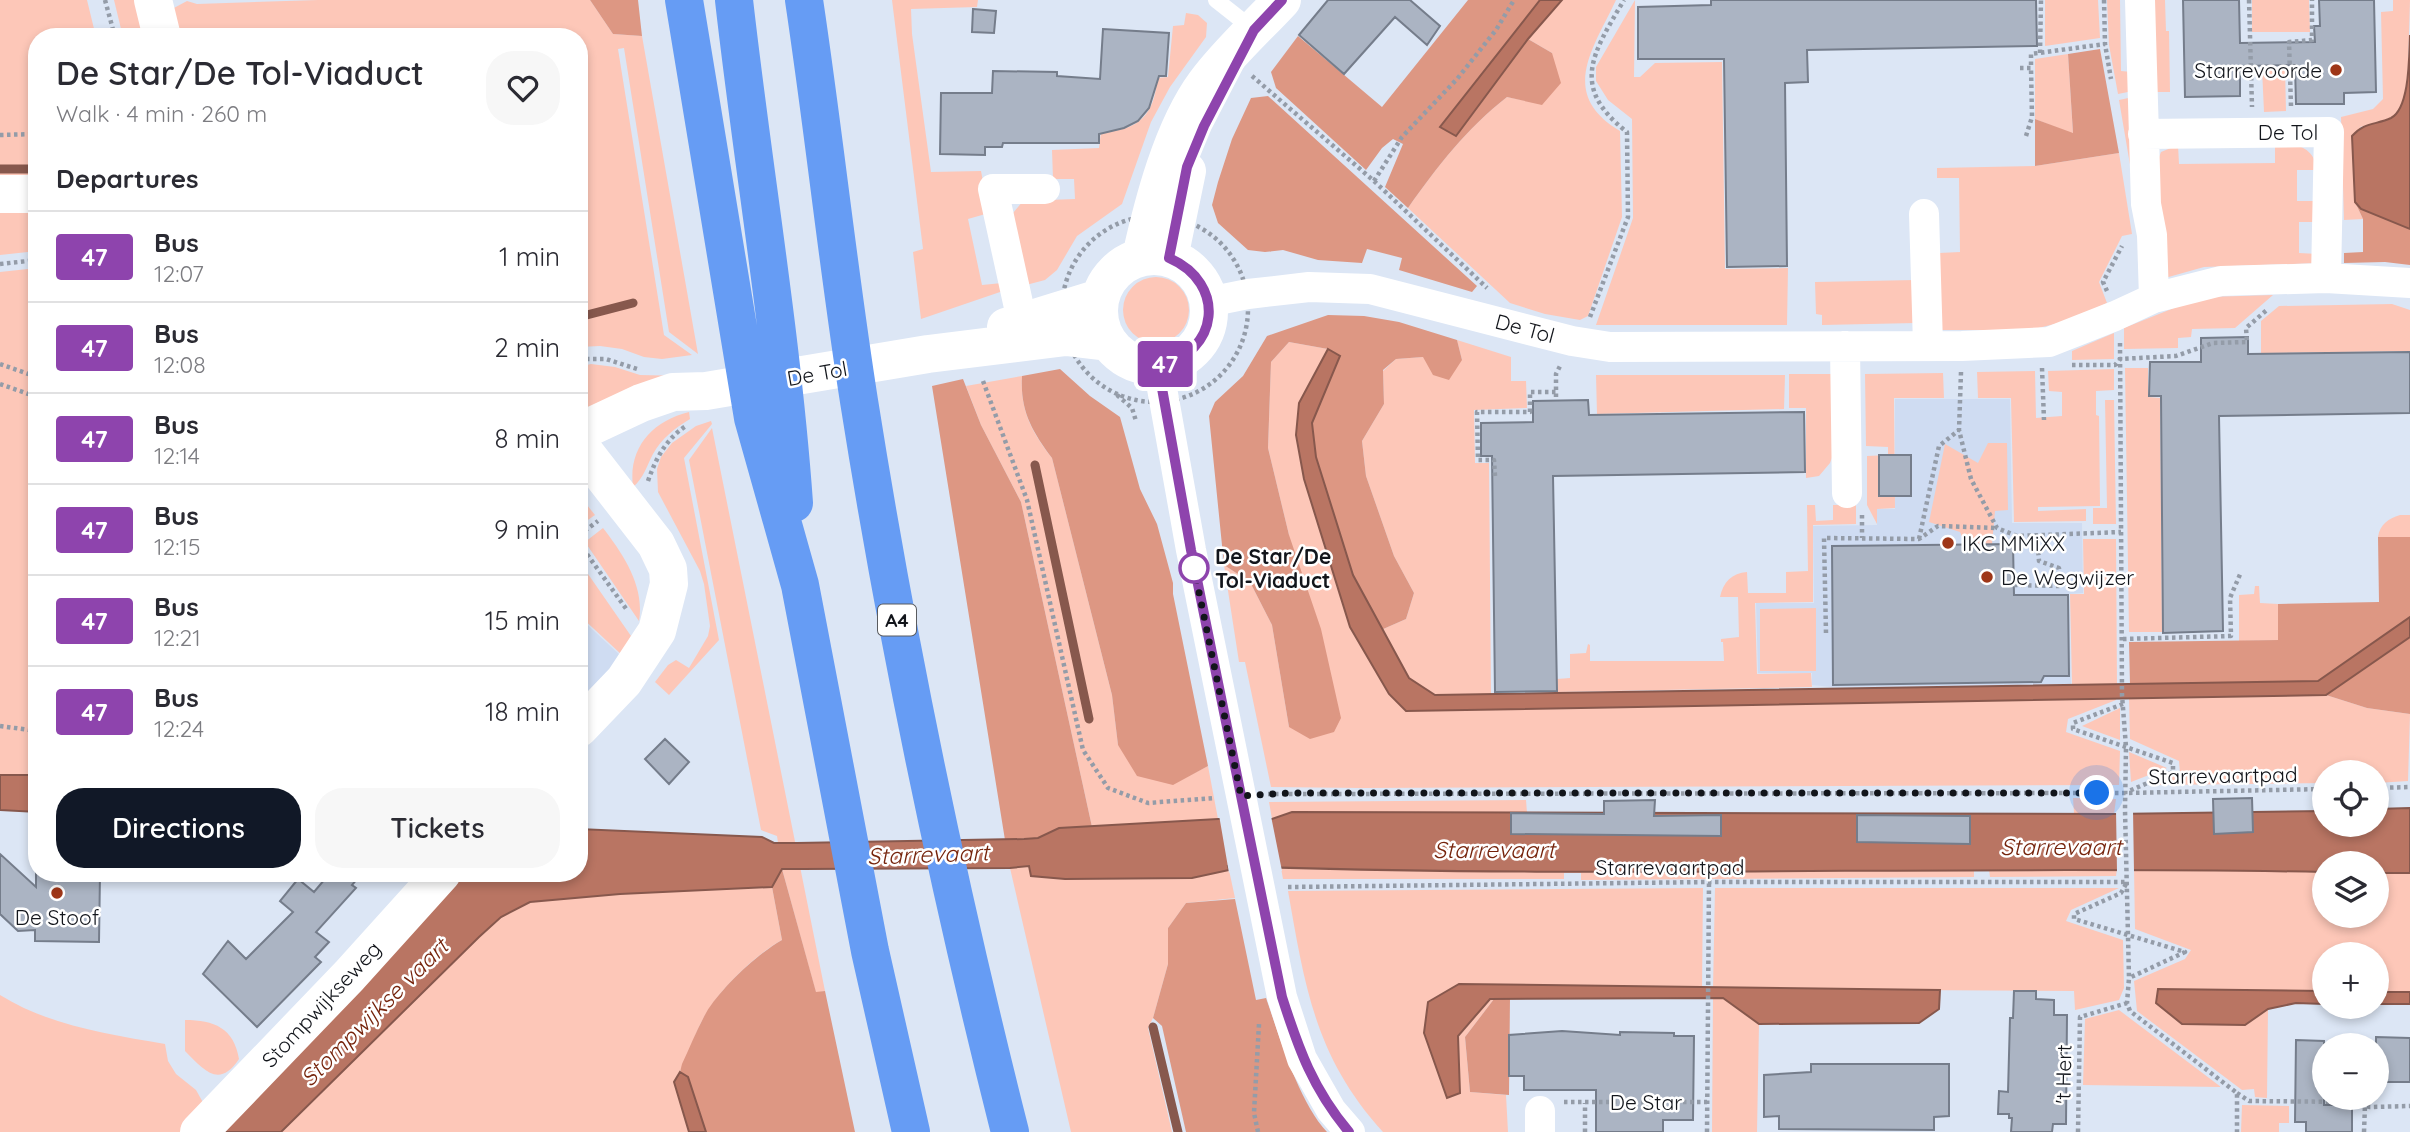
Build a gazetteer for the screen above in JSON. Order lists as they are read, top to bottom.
{
  "streets": {
    "highway": ["A4"],
    "street": ["De Tol", "Stompwijkseweg"],
    "path": ["Starrevaartpad", "'t Hert", "De Star"]
  },
  "water": ["Starrevaart", "Stompwijkse vaart"],
  "places": [
    "Starrevoorde",
    "IKC MMiXX",
    "De Star/De Tol-Viaduct",
    "De Wegwijzer",
    "De Stoof"
  ],
  "lines": ["bus line 47"],
  "page": {
    "on_map": "47",
    "heading": [
      ["De Star/De Tol-Viaduct", "Walk · 4 min · 260 m"],
      "Departures"
    ],
    "list": [
      {
        "mark": "47",
        "name": "Bus",
        "note": "12:07",
        "value": "1 min"
      },
      {
        "mark": "47",
        "name": "Bus",
        "note": "12:08",
        "value": "2 min"
      },
      {
        "mark": "47",
        "name": "Bus",
        "note": "12:14",
        "value": "8 min"
      },
      {
        "mark": "47",
        "name": "Bus",
        "note": "12:15",
        "value": "9 min"
      },
      {
        "mark": "47",
        "name": "Bus",
        "note": "12:21",
        "value": "15 min"
      },
      {
        "mark": "47",
        "name": "Bus",
        "note": "12:24",
        "value": "18 min"
      }
    ],
    "map_buttons": ["+", "−"],
    "buttons": ["Directions", "Tickets"]
  }
}
